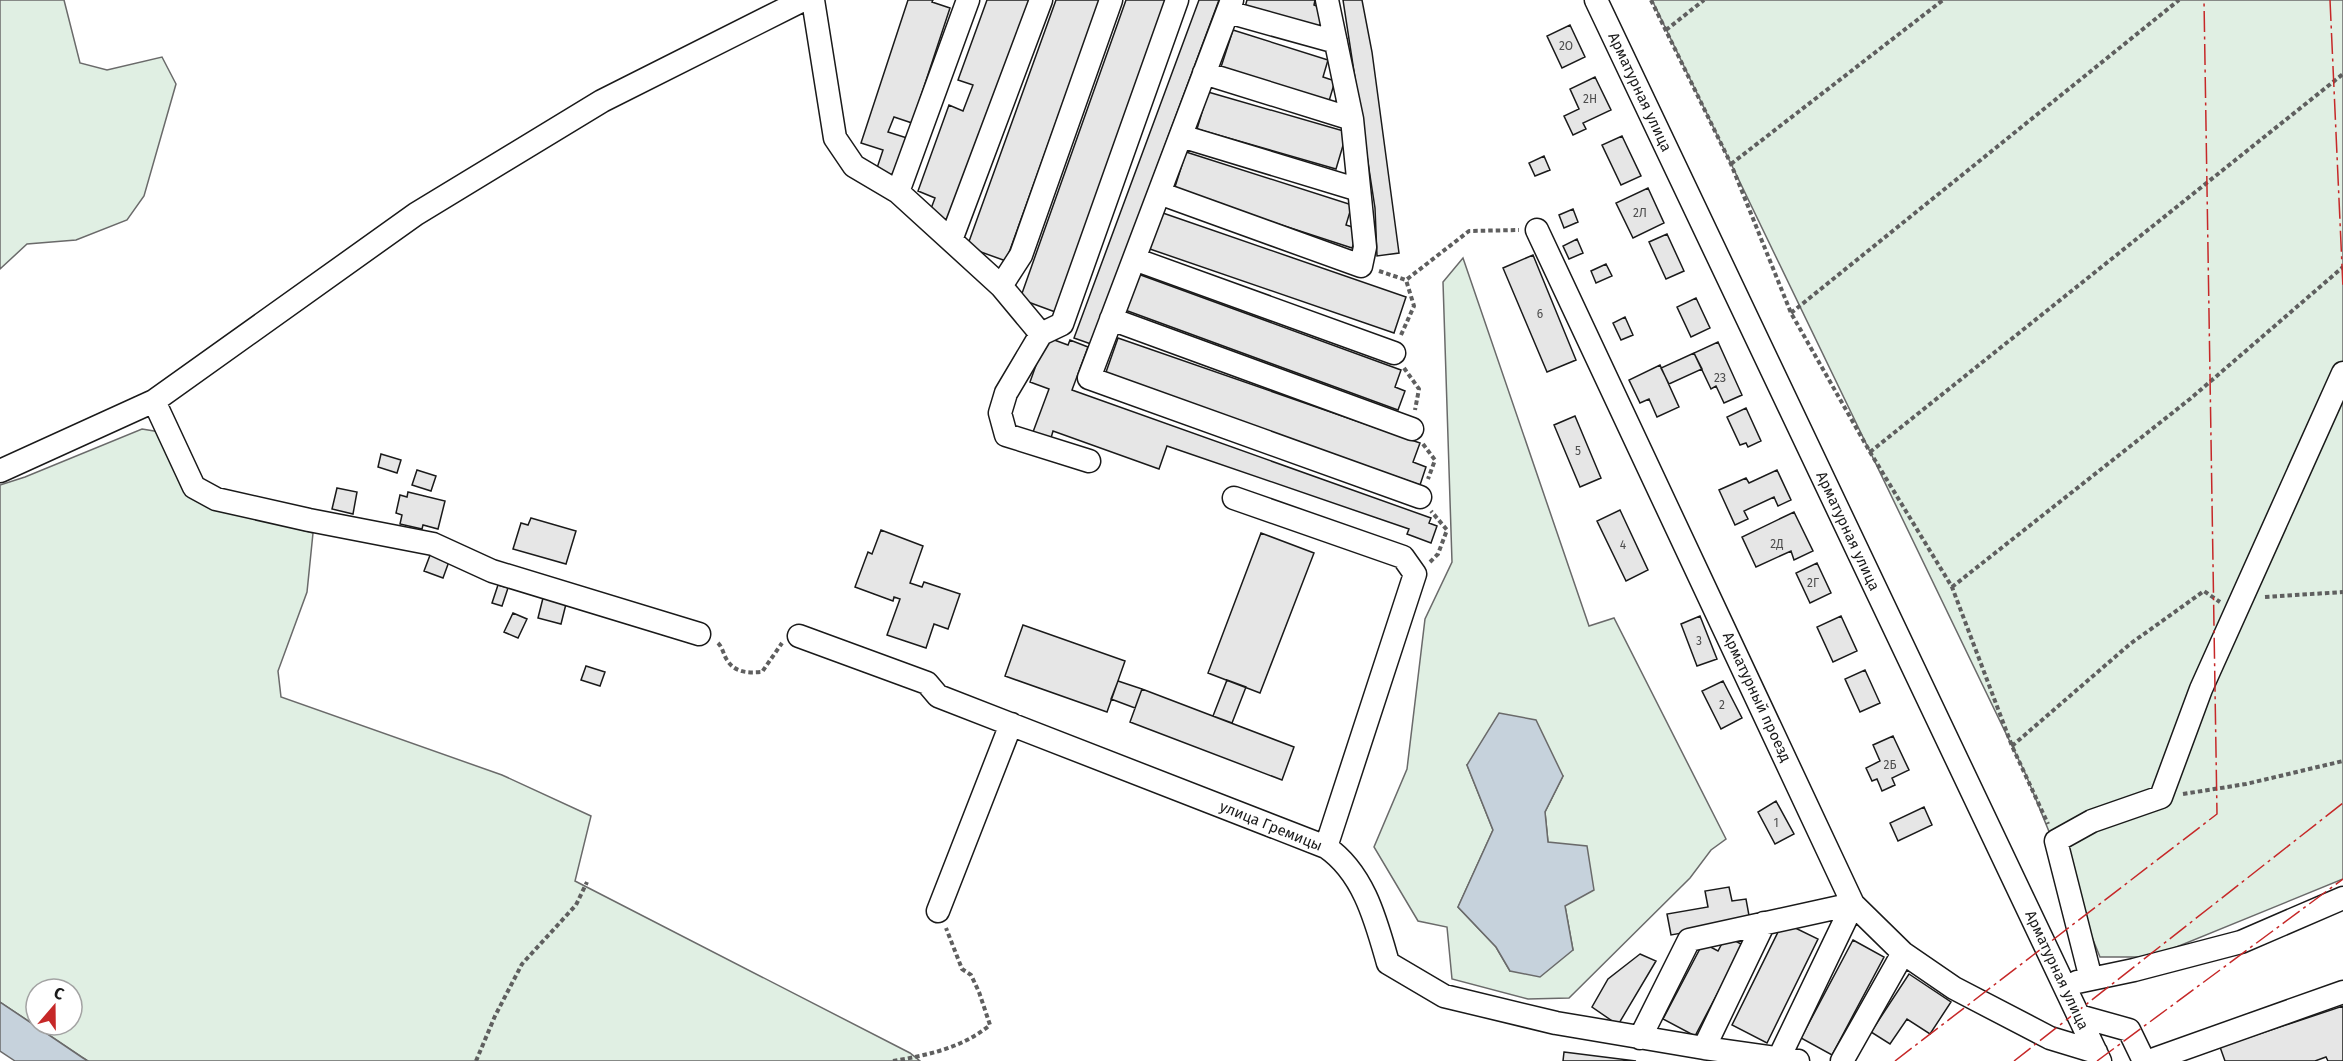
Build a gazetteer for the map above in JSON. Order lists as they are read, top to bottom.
{
  "streets": {
    "street": ["Арматурная улица", "Арматурный проезд", "улица Гремицы"]
  },
  "crossings": [
    ["Арматурная улица", "Арматурный проезд"]
  ],
  "house_numbers": [
    "2О",
    "2Н",
    "2Л",
    "6",
    "2З",
    "5",
    "2Д",
    "4",
    "2Г",
    "3",
    "2",
    "2Б",
    "1"
  ],
  "north": "top"
}
